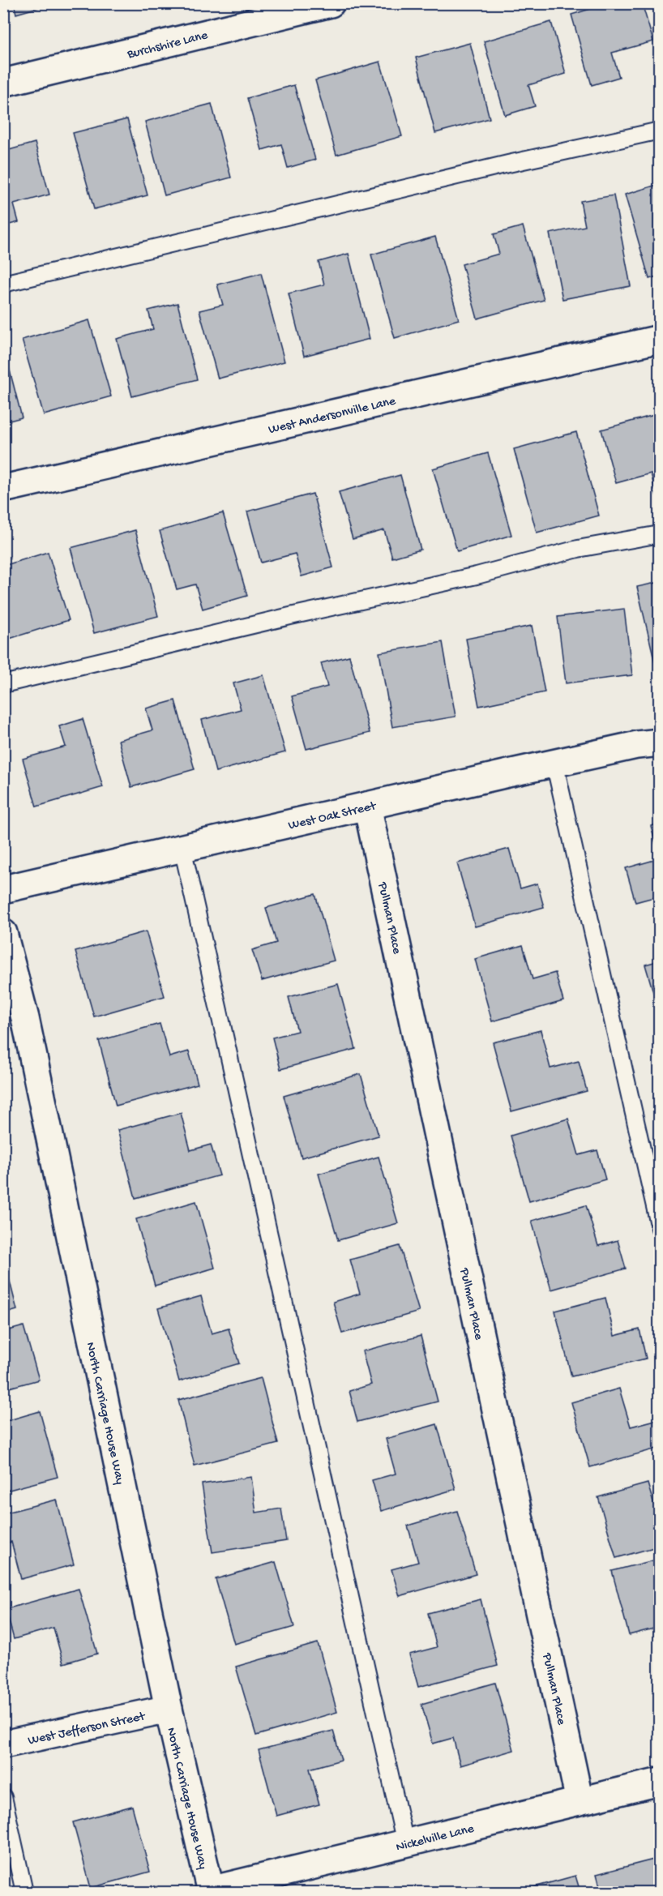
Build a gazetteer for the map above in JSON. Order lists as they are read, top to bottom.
{
  "streets": {
    "street": [
      "Burchshire Lane",
      "West Andersonville Lane",
      "West Oak Street",
      "Pullman Place",
      "North Carriage House Way",
      "West Jefferson Street",
      "Nickelville Lane"
    ]
  },
  "crossings": [
    ["West Oak Street", "Pullman Place"],
    ["Pullman Place", "Nickelville Lane"],
    ["North Carriage House Way", "West Jefferson Street"],
    ["North Carriage House Way", "Nickelville Lane"]
  ]
}
